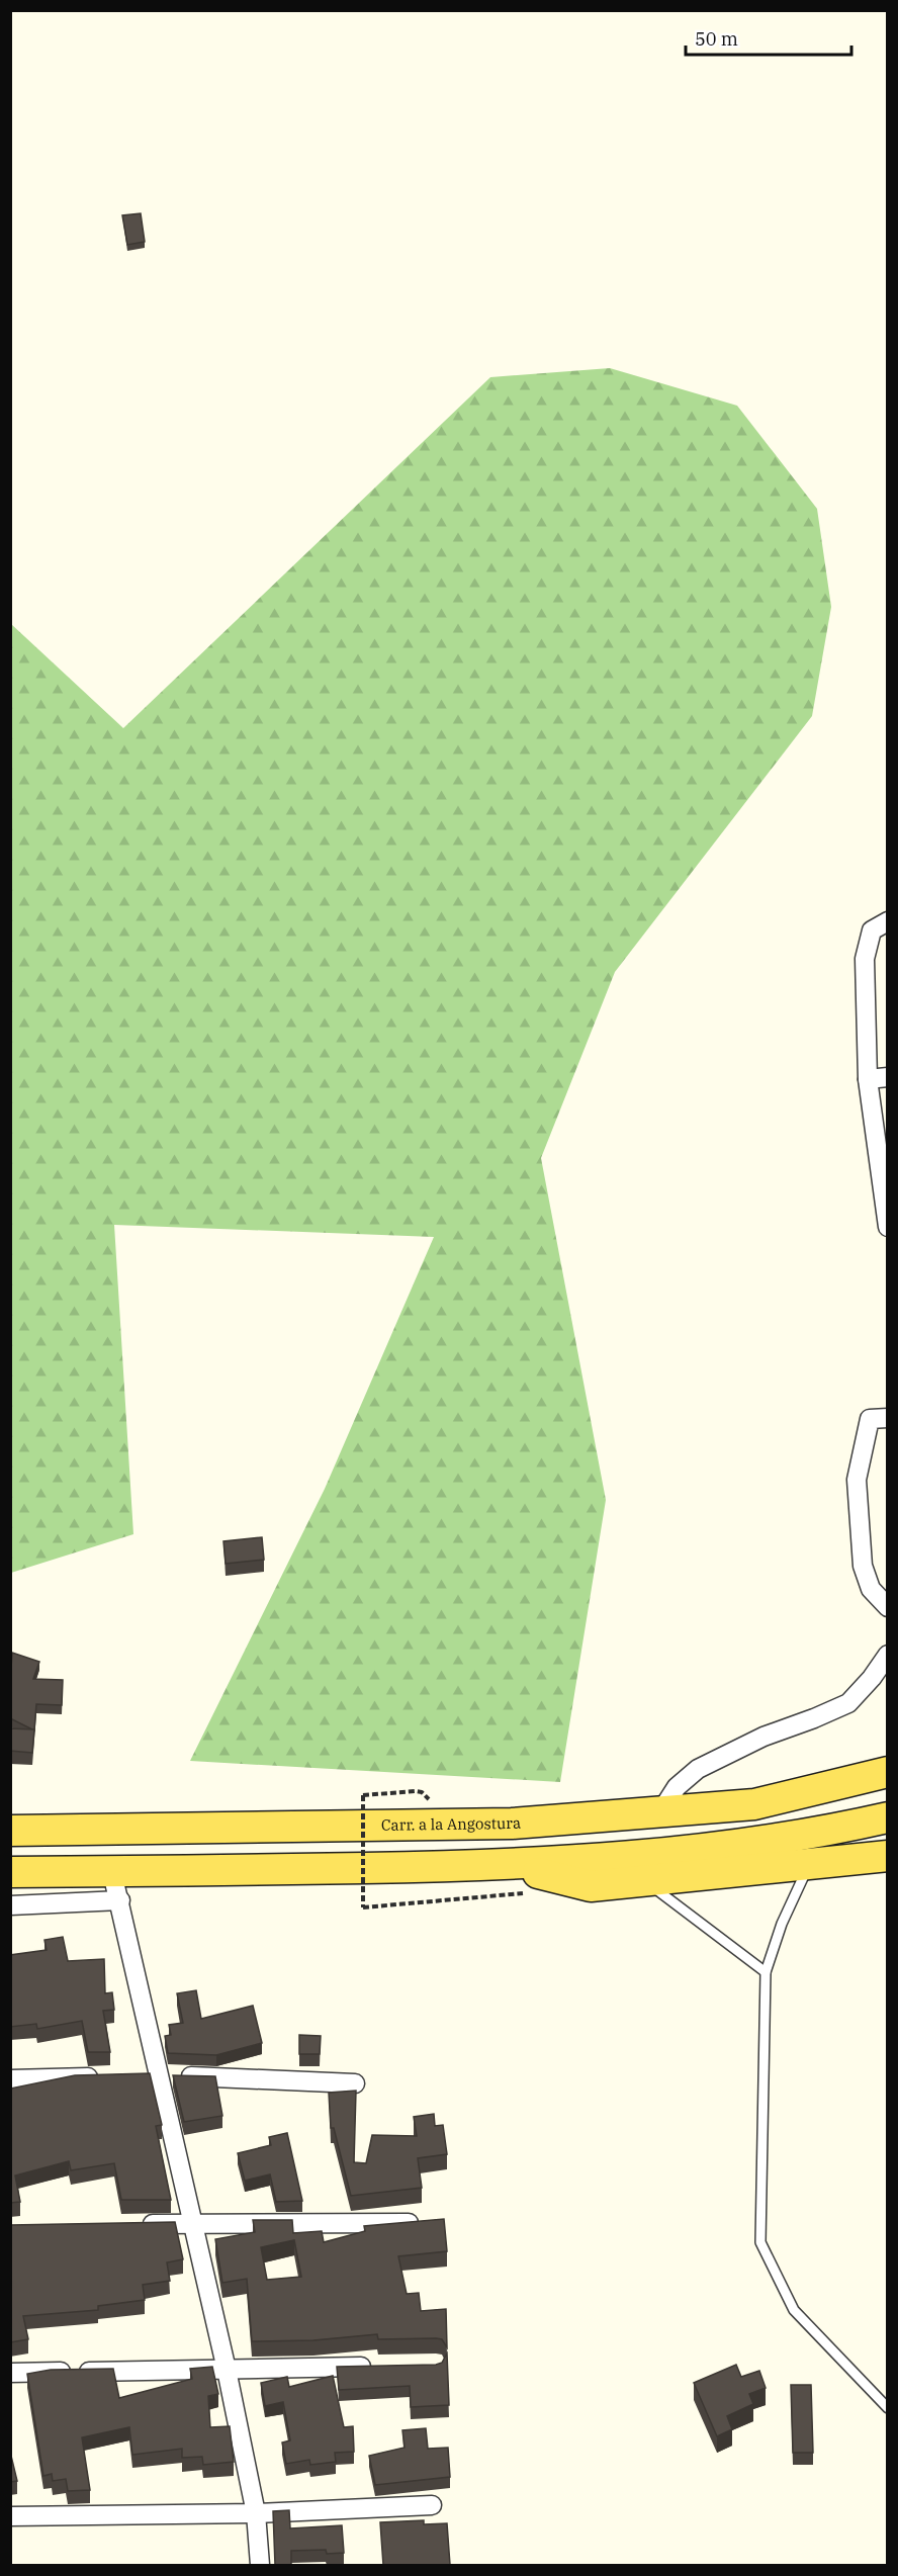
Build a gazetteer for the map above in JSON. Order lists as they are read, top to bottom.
{
  "streets": {
    "main road": ["Carr. a la Angostura"]
  },
  "scale_bar": "50 m"
}
